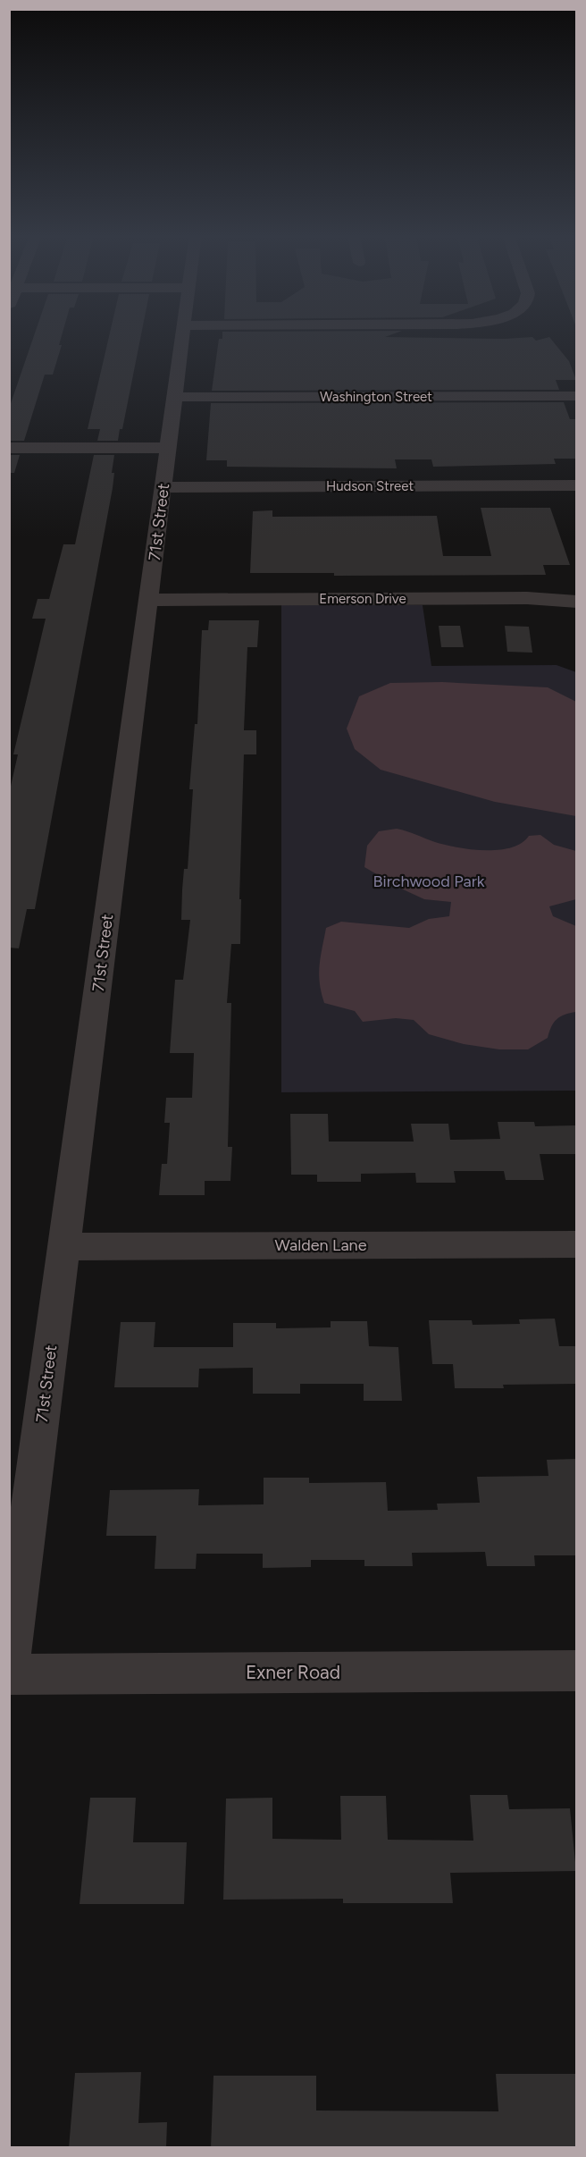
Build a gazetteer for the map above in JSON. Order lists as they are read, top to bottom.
{
  "streets": {
    "street": [
      "Washington Street",
      "Hudson Street",
      "71st Street",
      "Emerson Drive",
      "Walden Lane",
      "Exner Road"
    ]
  },
  "crossings": [
    ["Washington Street", "71st Street"],
    ["Hudson Street", "71st Street"],
    ["71st Street", "Emerson Drive"],
    ["71st Street", "Walden Lane"],
    ["71st Street", "Exner Road"]
  ],
  "parks": ["Birchwood Park"]
}
